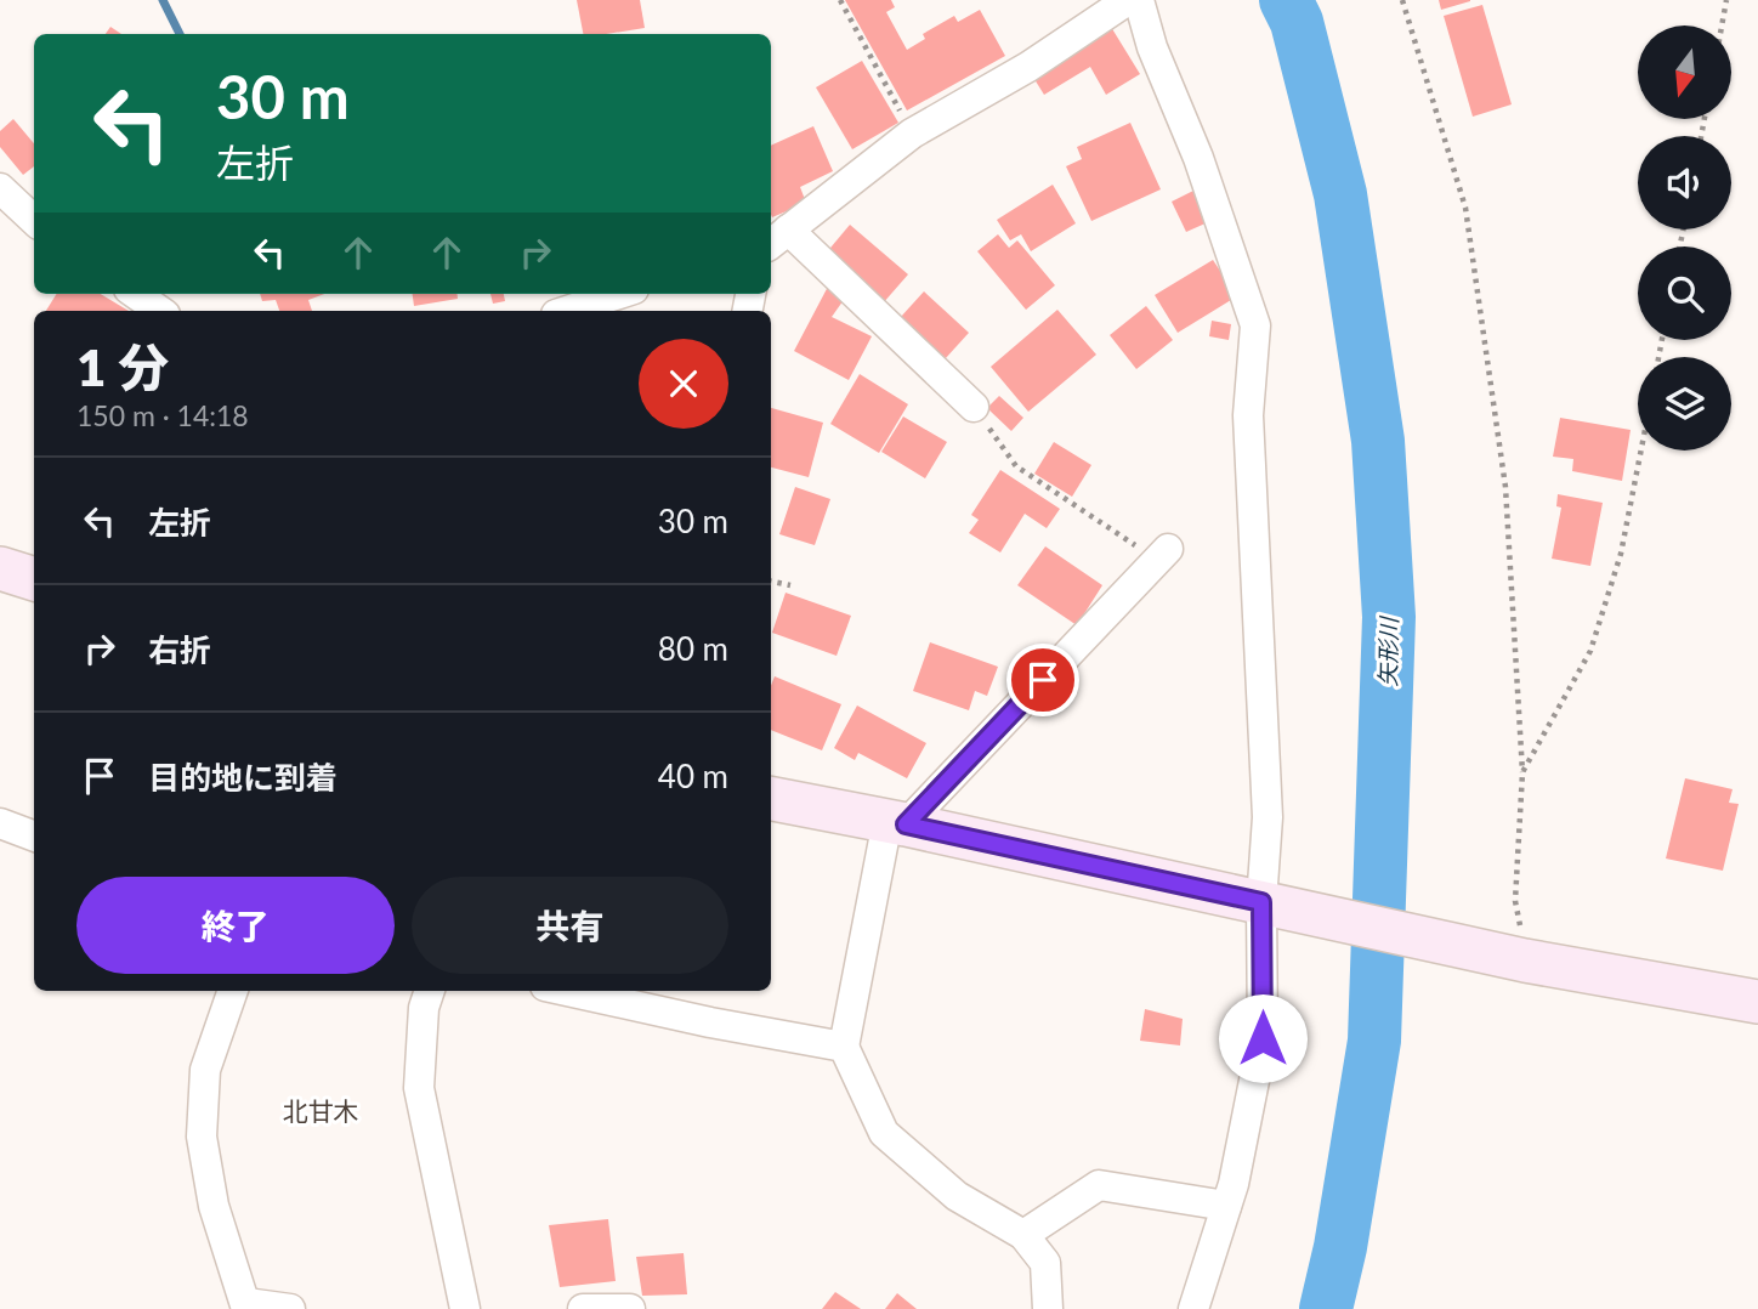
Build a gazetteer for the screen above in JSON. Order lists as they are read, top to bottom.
{
  "districts": ["北甘木"],
  "water": ["矢形川"],
  "north": "bottom",
  "page": {
    "turn": ["30 m", "左折"],
    "heading": ["1 分", "150 m · 14:18"],
    "list": [
      {
        "name": "左折",
        "value": "30 m"
      },
      {
        "name": "右折",
        "value": "80 m"
      },
      {
        "name": "目的地に到着",
        "value": "40 m"
      }
    ],
    "buttons": ["終了", "共有"]
  }
}
